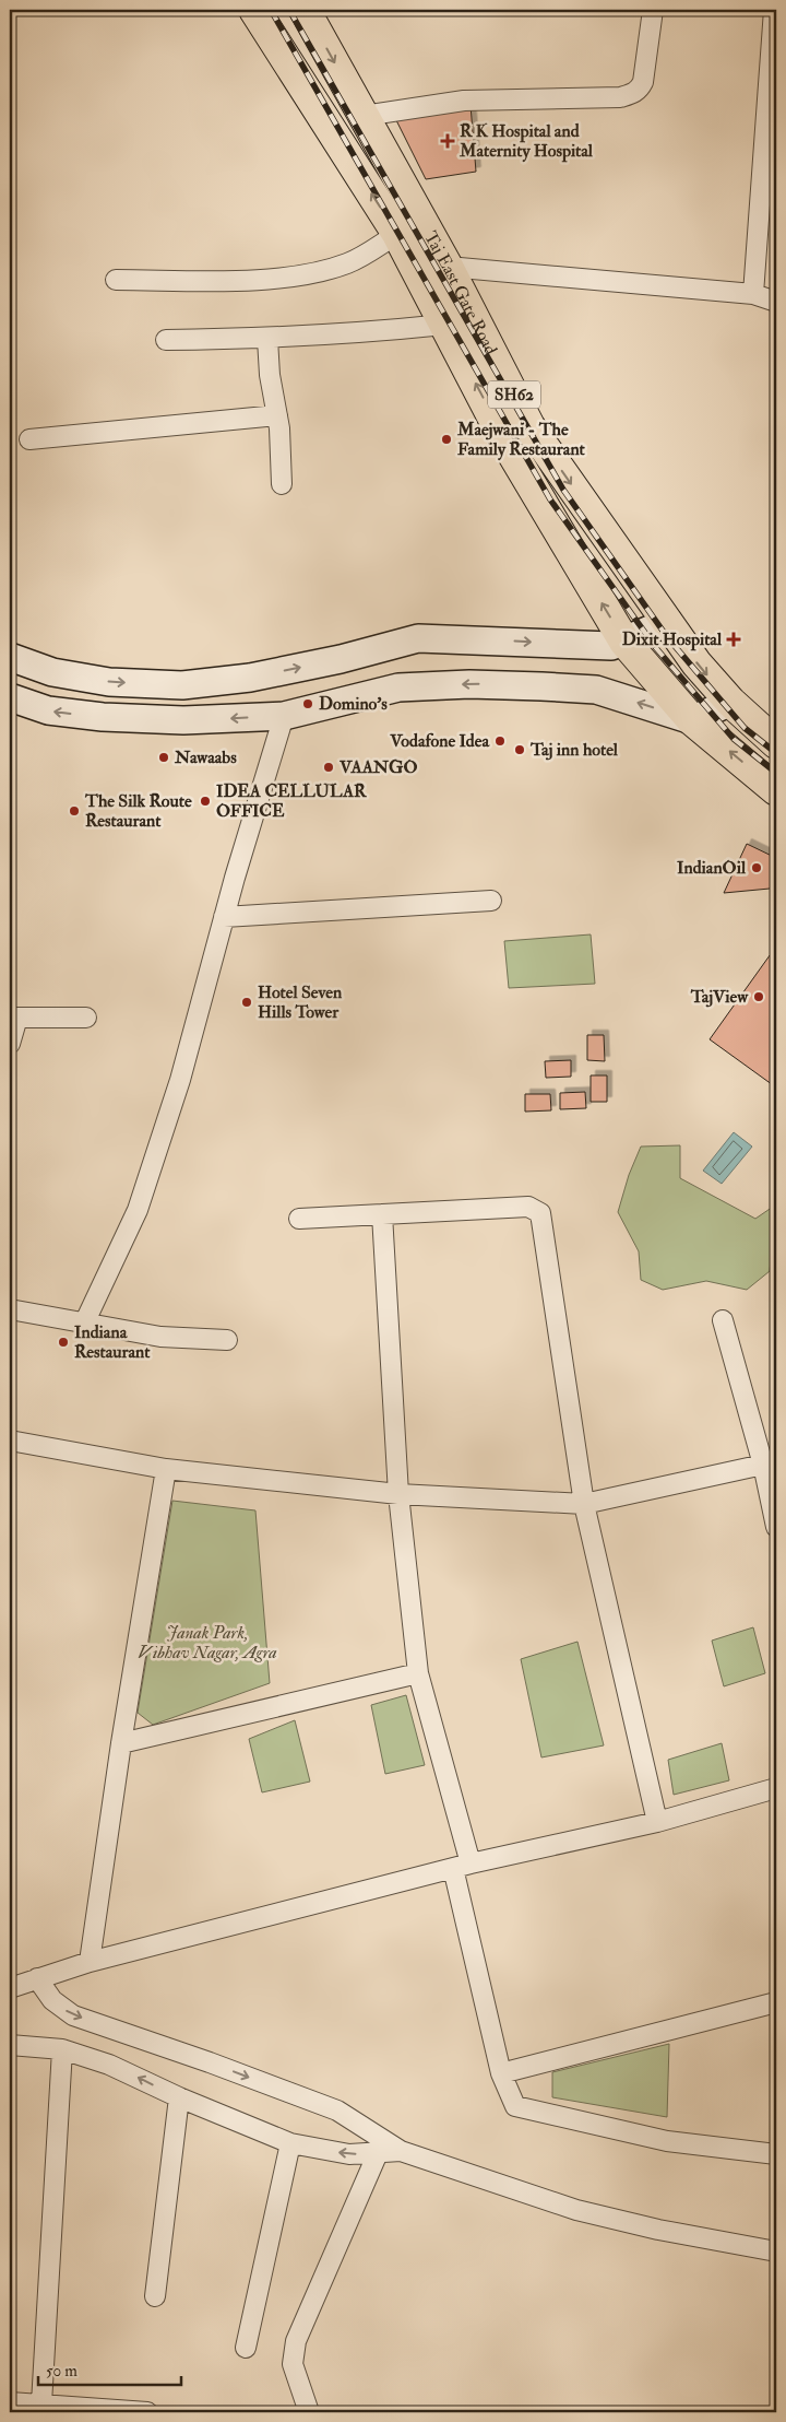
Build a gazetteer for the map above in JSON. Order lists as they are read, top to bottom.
{
  "streets": {
    "main road": ["Taj East Gate Road", "SH62"]
  },
  "parks": ["Janak Park, Vibhav Nagar, Agra"],
  "places": {
    "health": ["R K Hospital and Maternity Hospital", "Dixit Hospital"],
    "other": [
      "Maejwani - The Family Restaurant",
      "Domino's",
      "Vodafone Idea",
      "Taj inn hotel",
      "Nawaabs",
      "VAANGO",
      "IDEA CELLULAR OFFICE",
      "The Silk Route Restaurant",
      "IndianOil",
      "TajView",
      "Hotel Seven Hills Tower",
      "Indiana Restaurant"
    ]
  },
  "scale_bar": "50 m"
}
